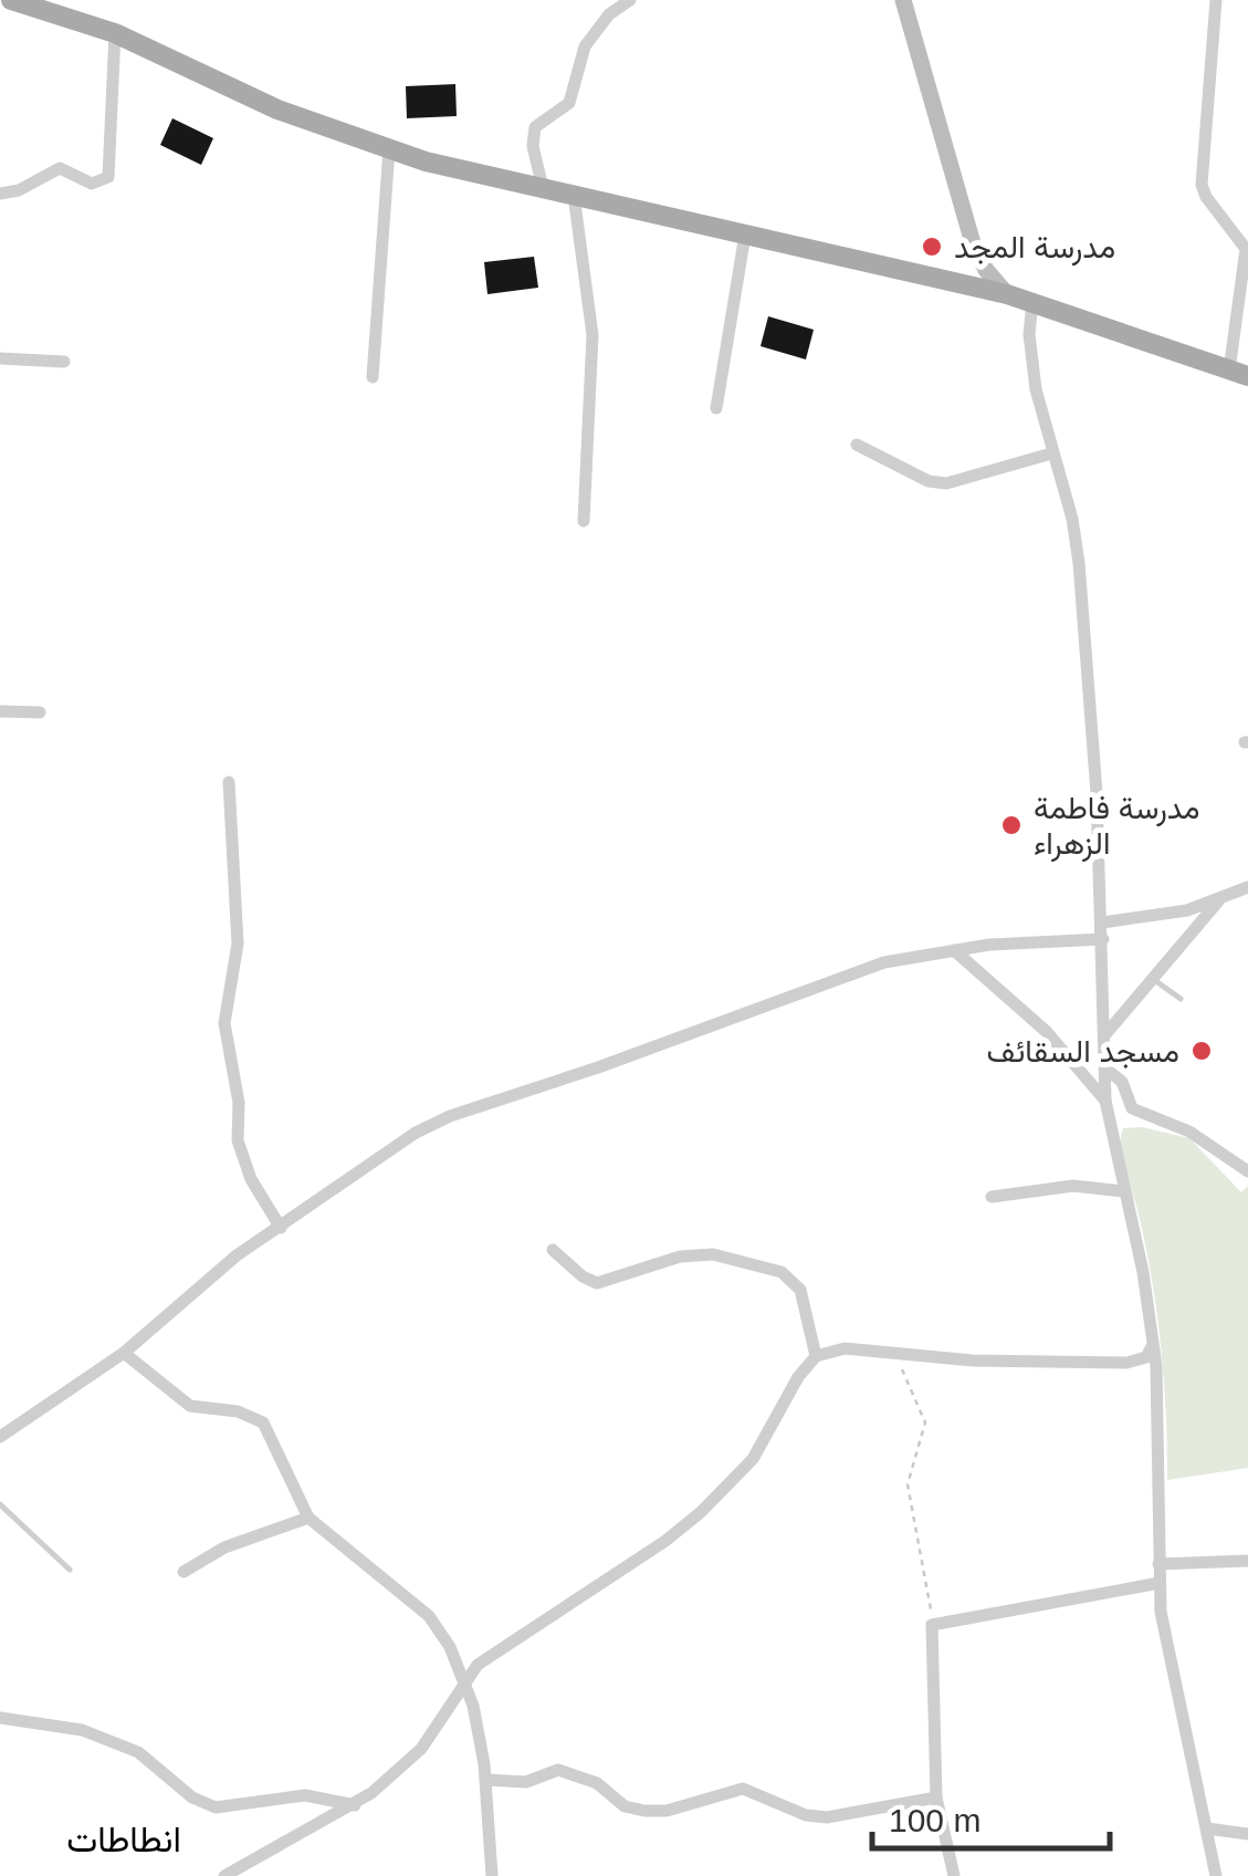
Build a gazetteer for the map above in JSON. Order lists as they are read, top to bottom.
{
  "districts": ["انطاطات"],
  "places": ["مدرسة المجد", "مدرسة فاطمة الزهراء", "مسجد السقائف"],
  "scale_bar": "100 m"
}
